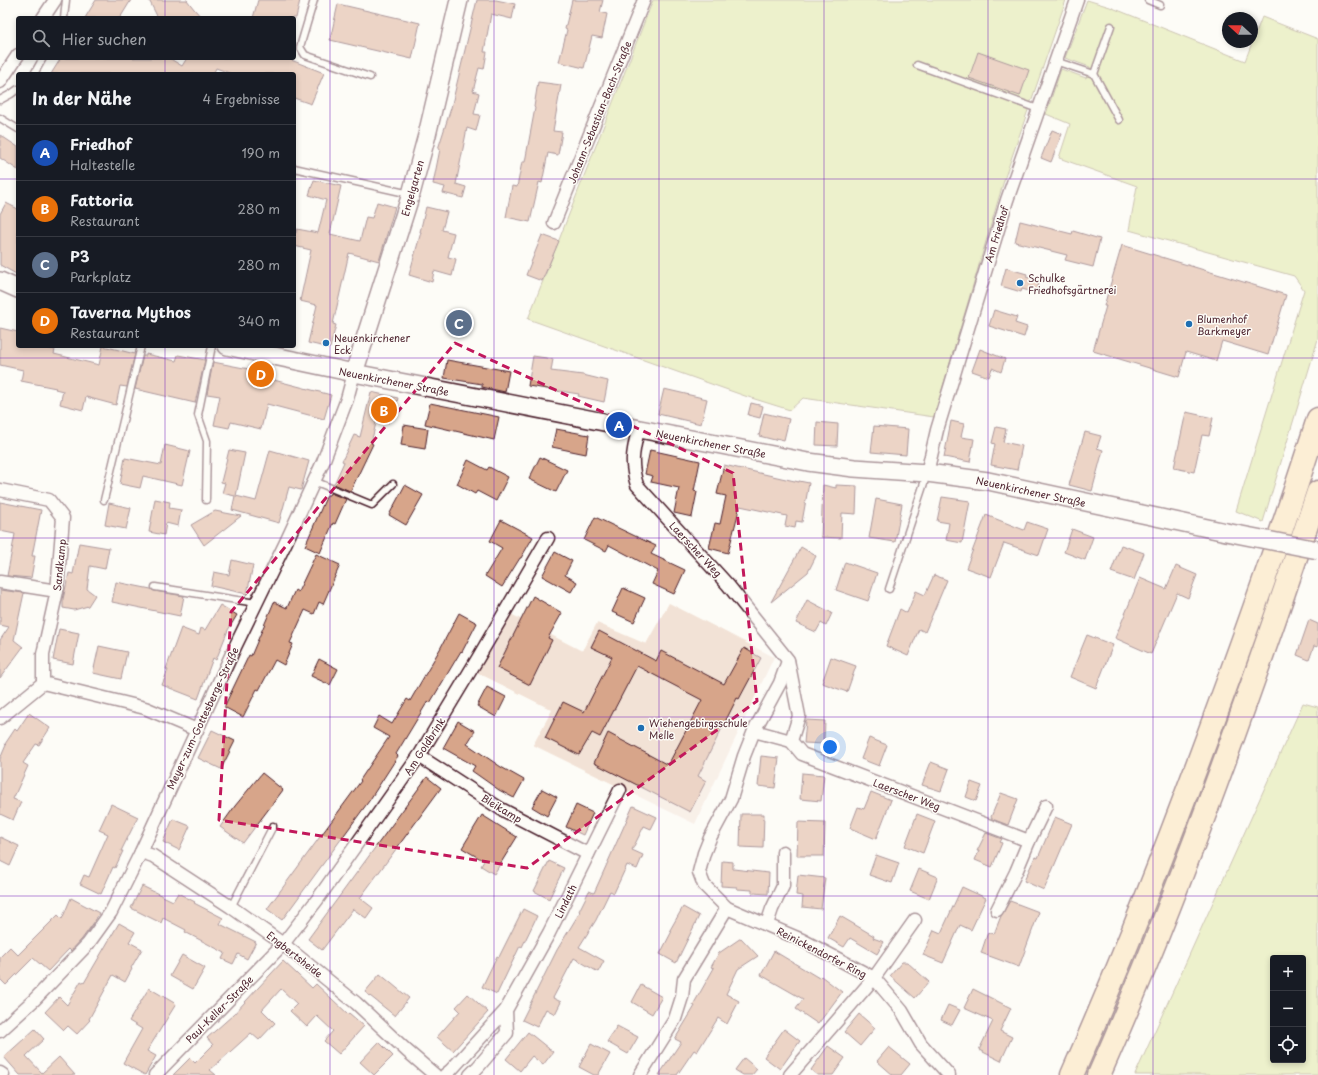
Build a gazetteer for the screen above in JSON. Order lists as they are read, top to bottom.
{
  "streets": {
    "main road": ["Engelgarten", "Neuenkirchener Straße"],
    "street": [
      "Johann-Sebastian-Bach-Straße",
      "Am Friedhof",
      "Laerscher Weg",
      "Sandkamp",
      "Meyer-zum-Gottesberge-Straße",
      "Am Goldbrink",
      "Bleikamp",
      "Lindath",
      "Reinickendorfer Ring",
      "Engbertsheide",
      "Paul-Keller-Straße"
    ]
  },
  "crossings": [
    ["Engelgarten", "Neuenkirchener Straße"],
    ["Engelgarten", "Meyer-zum-Gottesberge-Straße"],
    ["Am Friedhof", "Neuenkirchener Straße"],
    ["Neuenkirchener Straße", "Laerscher Weg"],
    ["Neuenkirchener Straße", "Meyer-zum-Gottesberge-Straße"],
    ["Meyer-zum-Gottesberge-Straße", "Engbertsheide"],
    ["Am Goldbrink", "Bleikamp"],
    ["Am Goldbrink", "Engbertsheide"],
    ["Am Goldbrink", "Paul-Keller-Straße"],
    ["Bleikamp", "Lindath"],
    ["Engbertsheide", "Paul-Keller-Straße"]
  ],
  "places": [
    "Schulke Friedhofsgärtnerei",
    "Blumenhof Barkmeyer",
    "Neuenkirchener Eck",
    "Wiehengebirgsschule Melle"
  ],
  "north": "left",
  "page": {
    "search": "Hier suchen",
    "heading": ["In der Nähe", "4 Ergebnisse"],
    "list": [
      {
        "mark": "A",
        "name": "Friedhof",
        "note": "Haltestelle",
        "value": "190 m"
      },
      {
        "mark": "B",
        "name": "Fattoria",
        "note": "Restaurant",
        "value": "280 m"
      },
      {
        "mark": "C",
        "name": "P3",
        "note": "Parkplatz",
        "value": "280 m"
      },
      {
        "mark": "D",
        "name": "Taverna Mythos",
        "note": "Restaurant",
        "value": "340 m"
      }
    ],
    "pins": [
      "C",
      "D",
      "B",
      "A"
    ],
    "map_buttons": ["+", "−"]
  }
}
